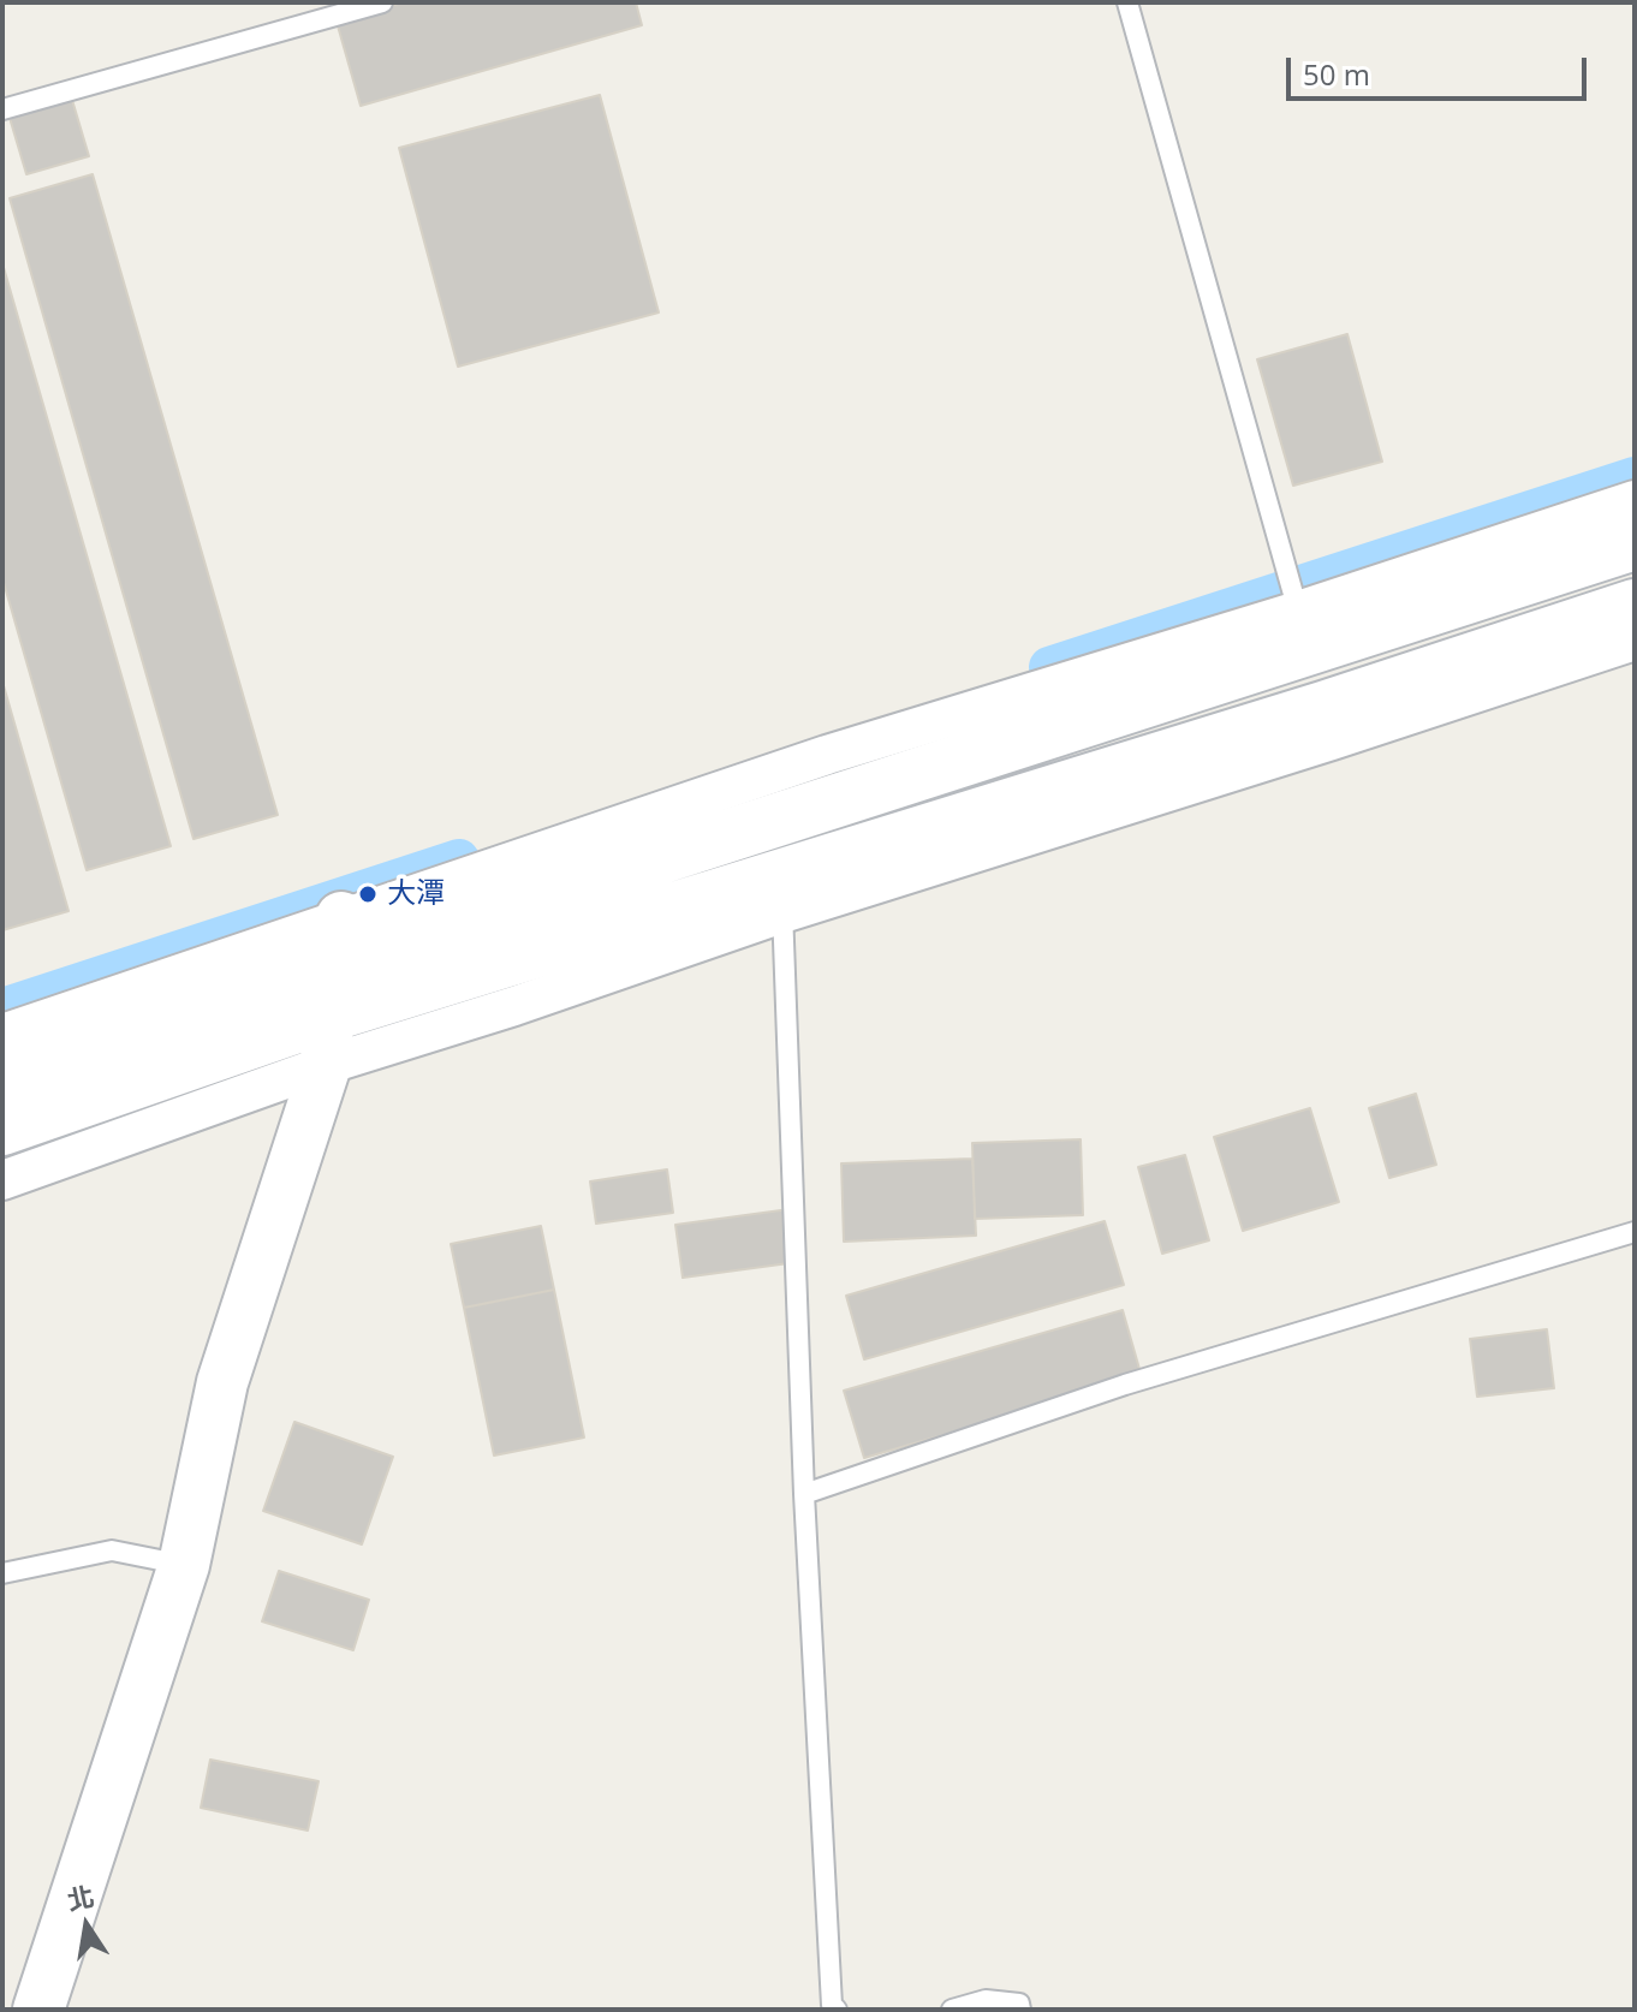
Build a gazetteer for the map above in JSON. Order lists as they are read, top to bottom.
{
  "places": ["大潭"],
  "scale_bar": "50 m",
  "north": "top"
}
